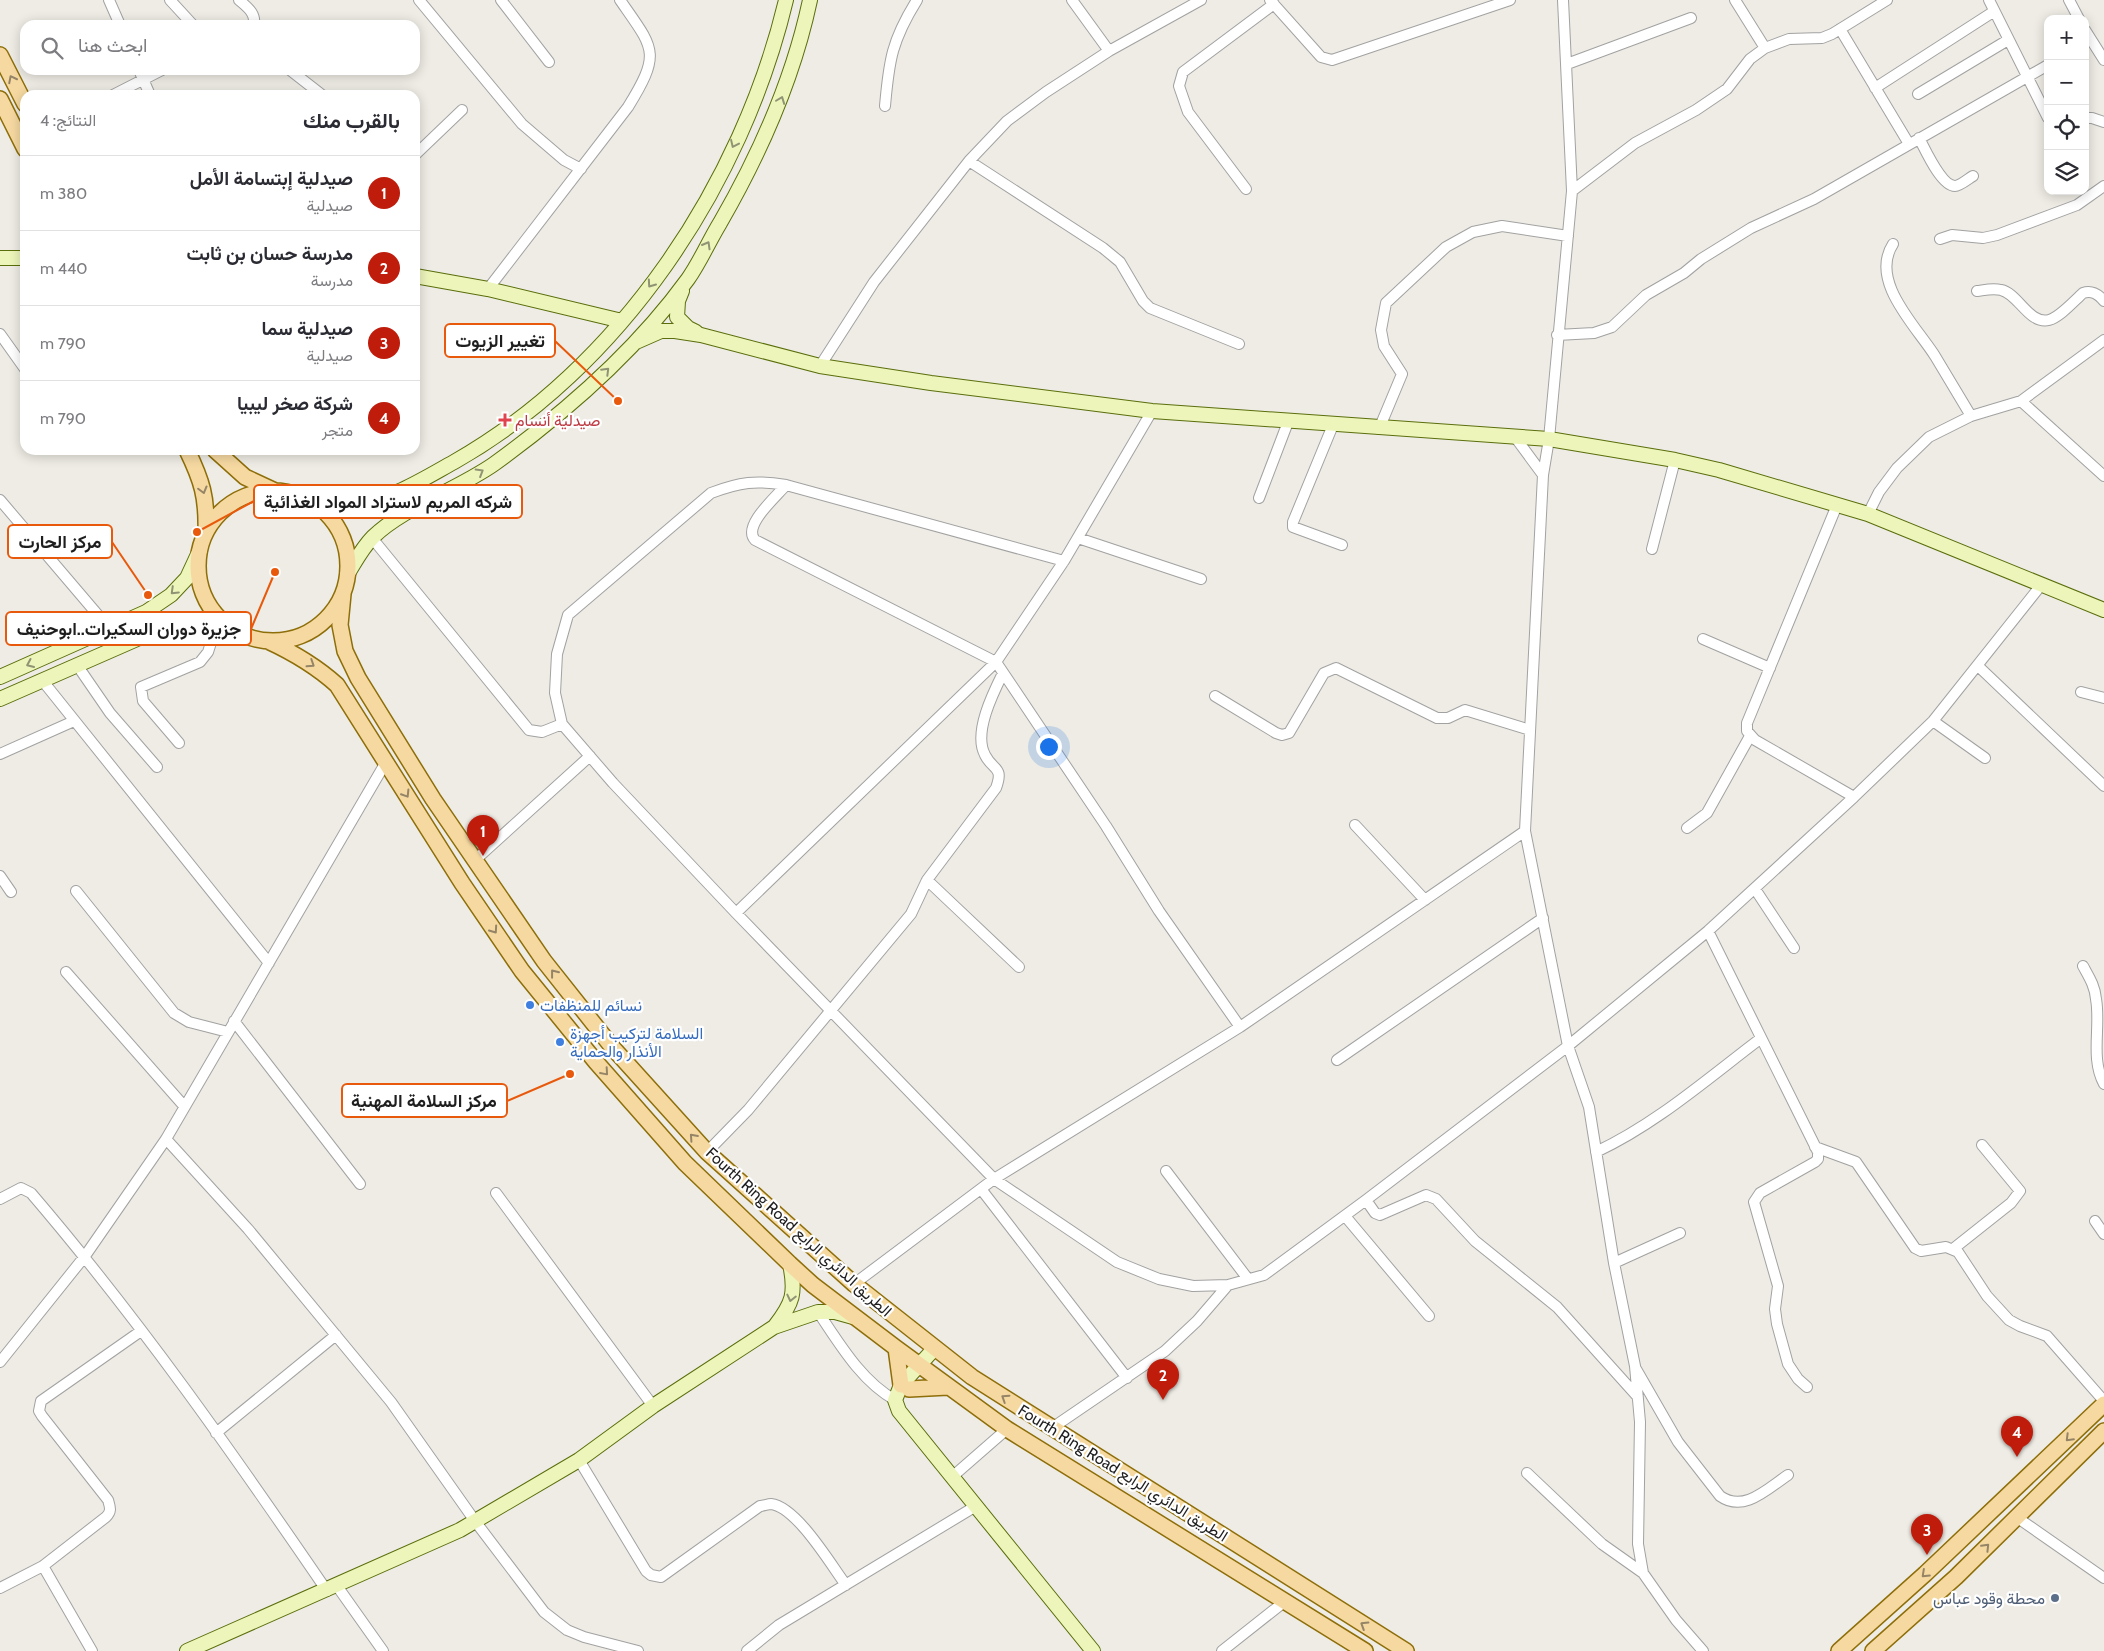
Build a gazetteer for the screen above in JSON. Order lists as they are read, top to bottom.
{
  "streets": {
    "main road": ["Fourth Ring Road الطريق الدائري الرابع"]
  },
  "places": {
    "other": [
      "تغيير الزيوت",
      "شركه المريم لاستراد المواد الغذائية",
      "جزيرة دوران السكيرات..ابوحنيف",
      "مركز الحارت",
      "نسائم للمنظفات",
      "السلامة لتركيب أجهزة الأنذار والحماية",
      "مركز السلامة المهنية",
      "محطة وقود عباس"
    ],
    "health": ["صيدلية أنسام"]
  },
  "page": {
    "map_buttons": ["+", "−"],
    "search": "ابحث هنا",
    "heading": ["بالقرب منك", "النتائج: 4"],
    "list": [
      {
        "mark": "1",
        "name": "صيدلية إبتسامة الأمل",
        "note": "صيدلية",
        "value": "380 m"
      },
      {
        "mark": "2",
        "name": "مدرسة حسان بن ثابت",
        "note": "مدرسة",
        "value": "440 m"
      },
      {
        "mark": "3",
        "name": "صيدلية سما",
        "note": "صيدلية",
        "value": "790 m"
      },
      {
        "mark": "4",
        "name": "شركة صخر ليبيا",
        "note": "متجر",
        "value": "790 m"
      }
    ],
    "pins": [
      "1",
      "2",
      "4",
      "3"
    ]
  }
}
